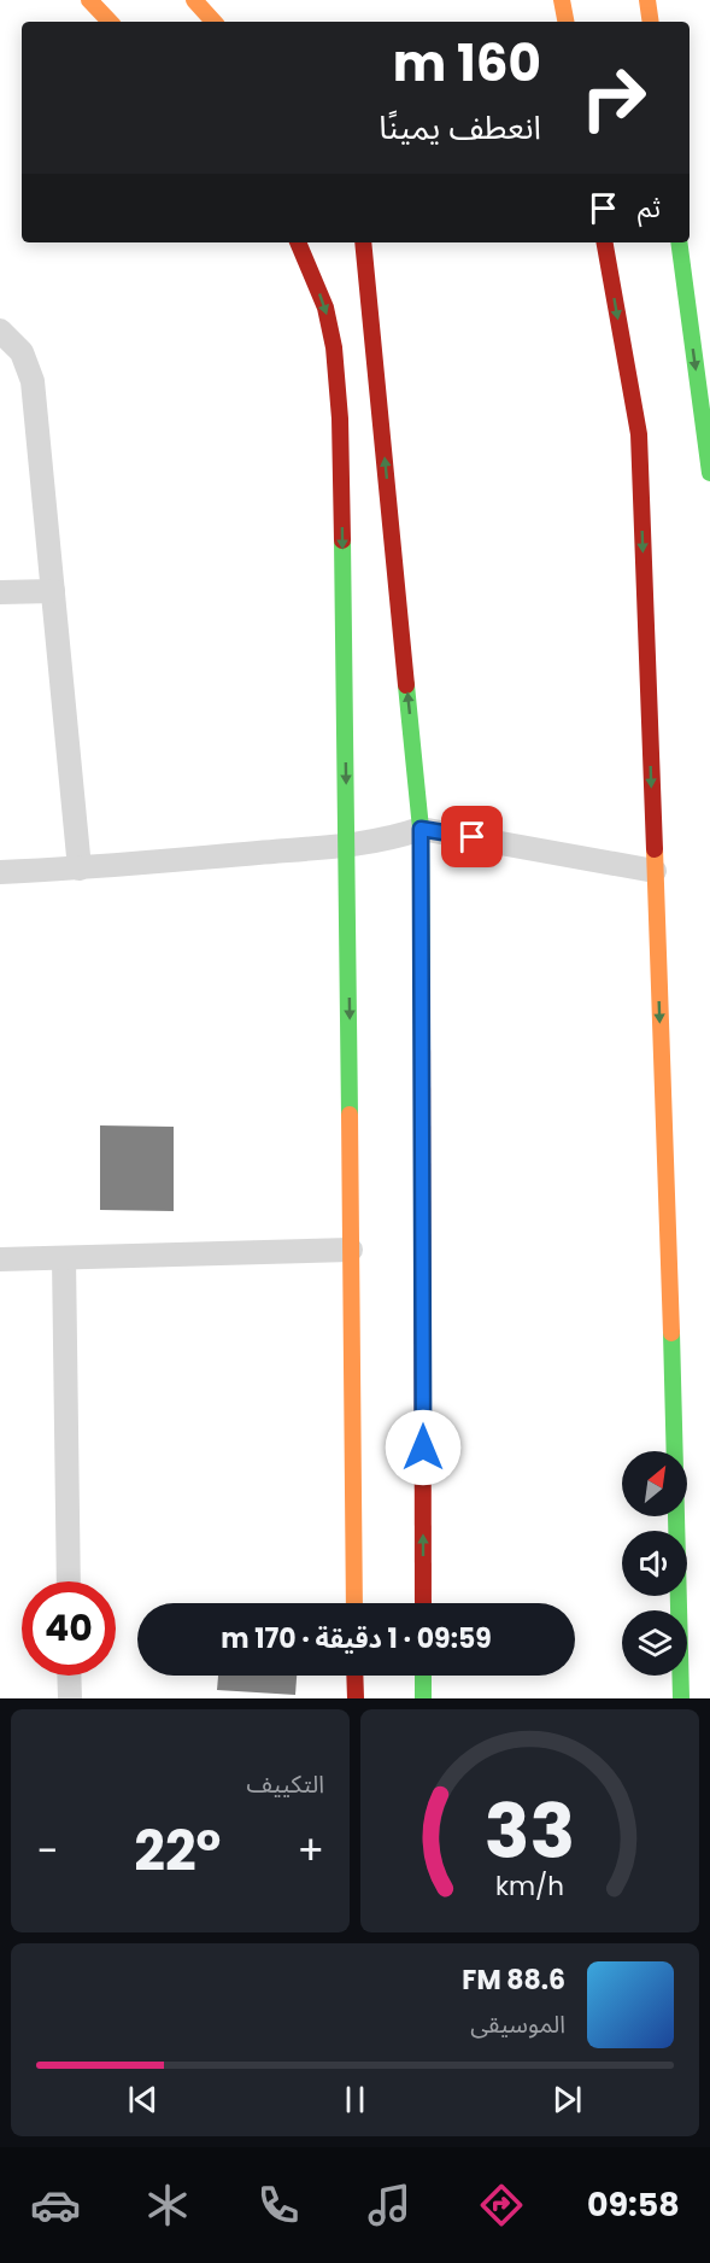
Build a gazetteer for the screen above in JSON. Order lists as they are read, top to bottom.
{
  "north": "top right",
  "page": {
    "turn": ["160 m", "انعطف يمينًا"],
    "then": "ثم",
    "limit": "40",
    "trip": "09:59 · 1 دقيقة · 170 m",
    "tile": "التكييف",
    "heat": ["−", "22°", "+"],
    "song": ["88.6 FM", "الموسيقى"],
    "tabs": "09:58",
    "gauge": ["33", "km/h"]
  }
}
